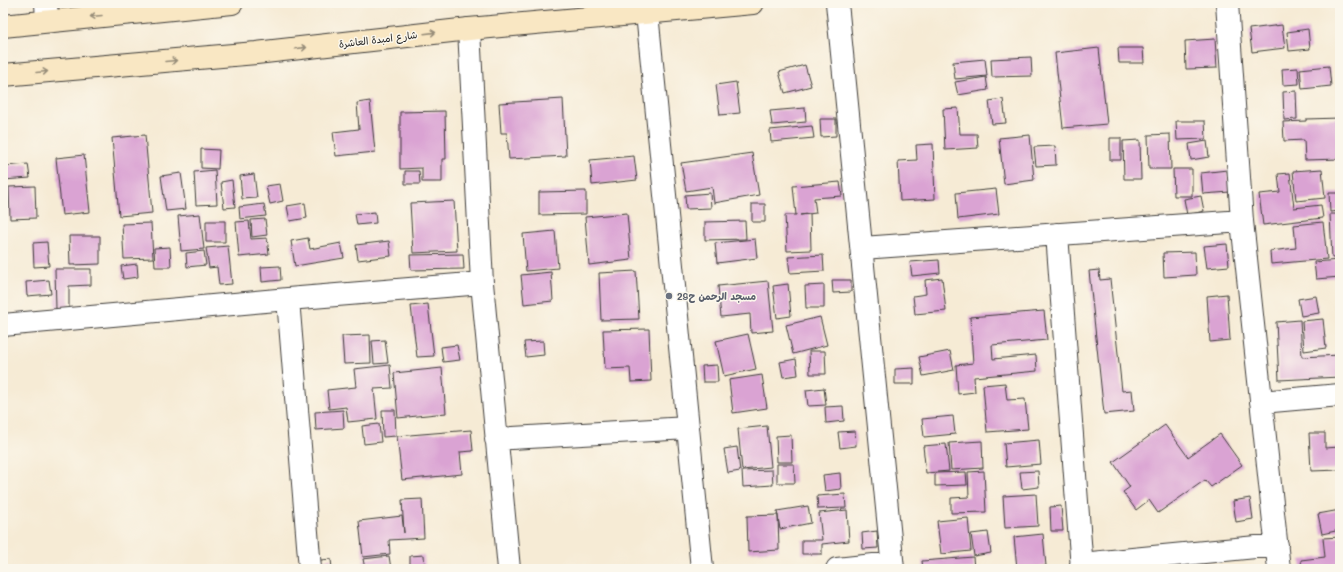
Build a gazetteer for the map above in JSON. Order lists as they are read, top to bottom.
{
  "streets": {
    "main road": ["شارع امبدة العاشرة"]
  },
  "places": ["مسجد الرحمن ح29"]
}
